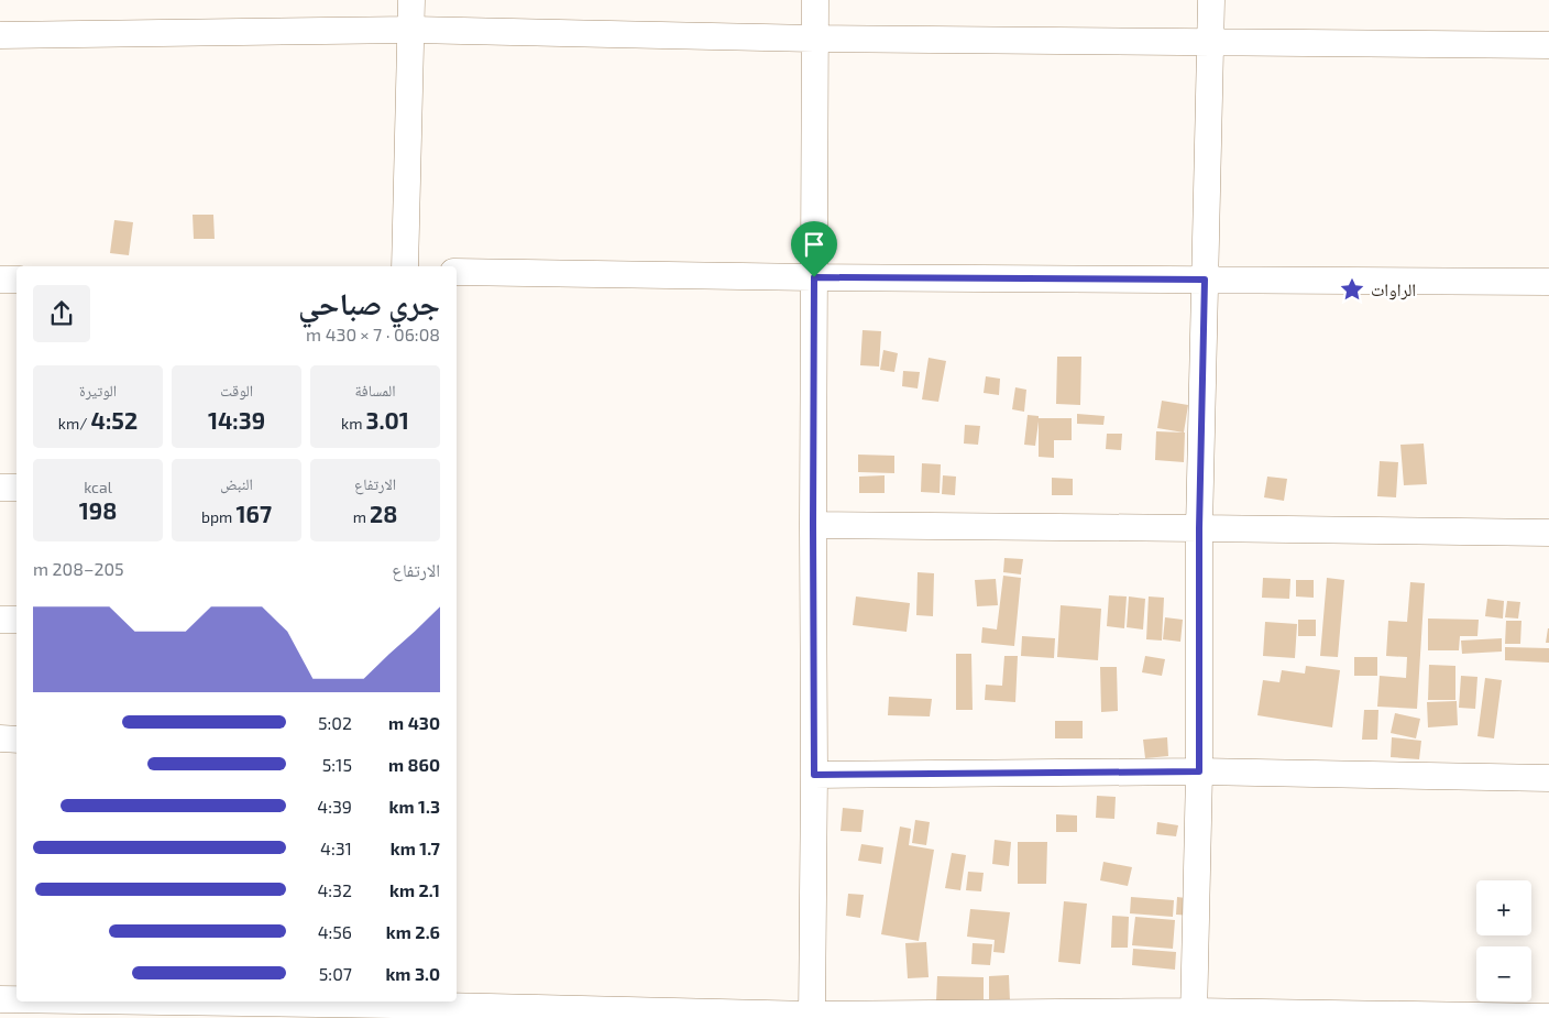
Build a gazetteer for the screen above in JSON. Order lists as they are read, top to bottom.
{
  "places": {
    "place": ["الراوات"]
  },
  "page": {
    "heading": ["جري صباحي", "06:08 · 7 × 430 m"],
    "stats": [
      ["المسافة", "3.01 km"],
      ["الوقت", "14:39"],
      ["الوتيرة", "4:52 /km"],
      ["الارتفاع", "28 m"],
      ["النبض", "167 bpm"],
      ["kcal", "198"]
    ],
    "chart": ["الارتفاع", "205–208 m"],
    "list": [
      {
        "name": "430 m",
        "note": "5:02"
      },
      {
        "name": "860 m",
        "note": "5:15"
      },
      {
        "name": "1.3 km",
        "note": "4:39"
      },
      {
        "name": "1.7 km",
        "note": "4:31"
      },
      {
        "name": "2.1 km",
        "note": "4:32"
      },
      {
        "name": "2.6 km",
        "note": "4:56"
      },
      {
        "name": "3.0 km",
        "note": "5:07"
      }
    ],
    "map_buttons": ["+", "−"]
  }
}
